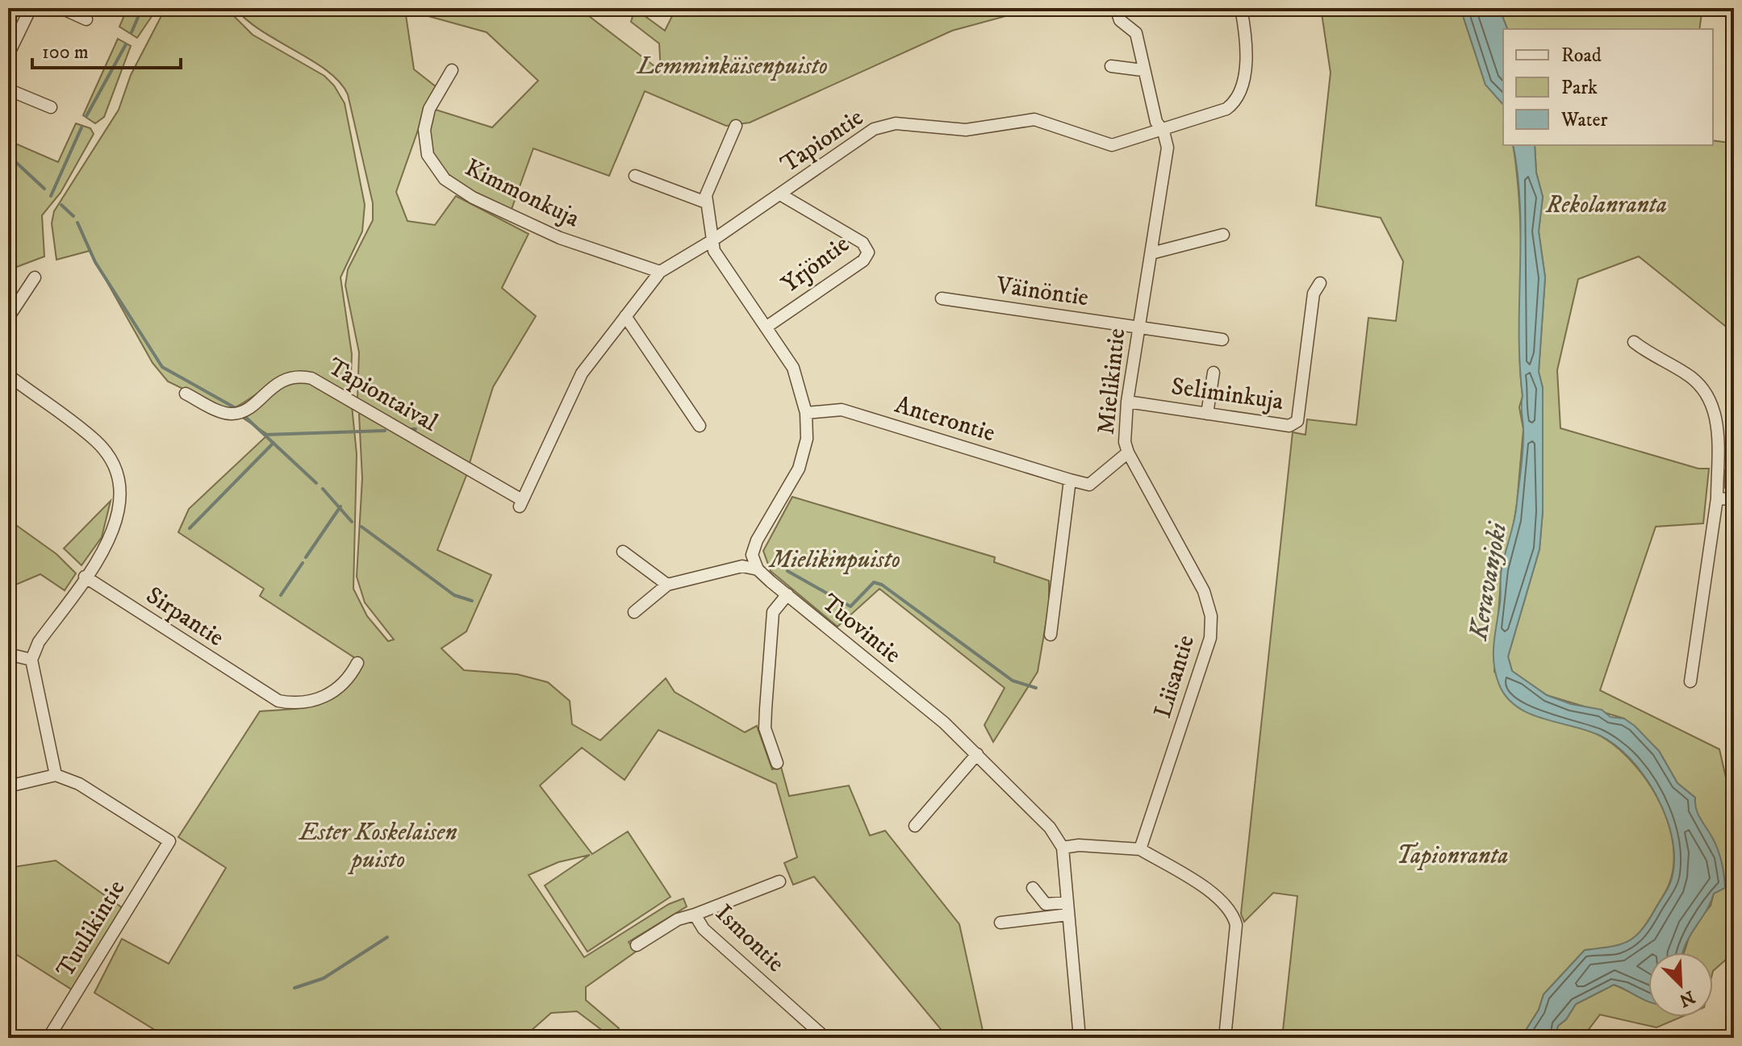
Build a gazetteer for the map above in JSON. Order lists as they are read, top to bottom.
{
  "streets": {
    "street": [
      "Tapiontie",
      "Kimmonkuja",
      "Yrjöntie",
      "Väinöntie",
      "Mielikintie",
      "Seliminkuja",
      "Tapiontaival",
      "Anterontie",
      "Sirpantie",
      "Tuovintie",
      "Liisantie",
      "Tuulikintie",
      "Ismontie"
    ]
  },
  "crossings": [
    ["Tapiontie", "Kimmonkuja"],
    ["Tapiontie", "Yrjöntie"],
    ["Tapiontie", "Mielikintie"],
    ["Tapiontie", "Tapiontaival"],
    ["Väinöntie", "Mielikintie"],
    ["Mielikintie", "Seliminkuja"],
    ["Mielikintie", "Anterontie"],
    ["Mielikintie", "Liisantie"]
  ],
  "water": ["Keravanjoki"],
  "parks": [
    "Lemminkäisenpuisto",
    "Rekolanranta",
    "Mielikinpuisto",
    "Ester Koskelaisen puisto",
    "Tapionranta"
  ],
  "legend": ["Road", "Park", "Water"],
  "scale_bar": "100 m",
  "north": "bottom right"
}
